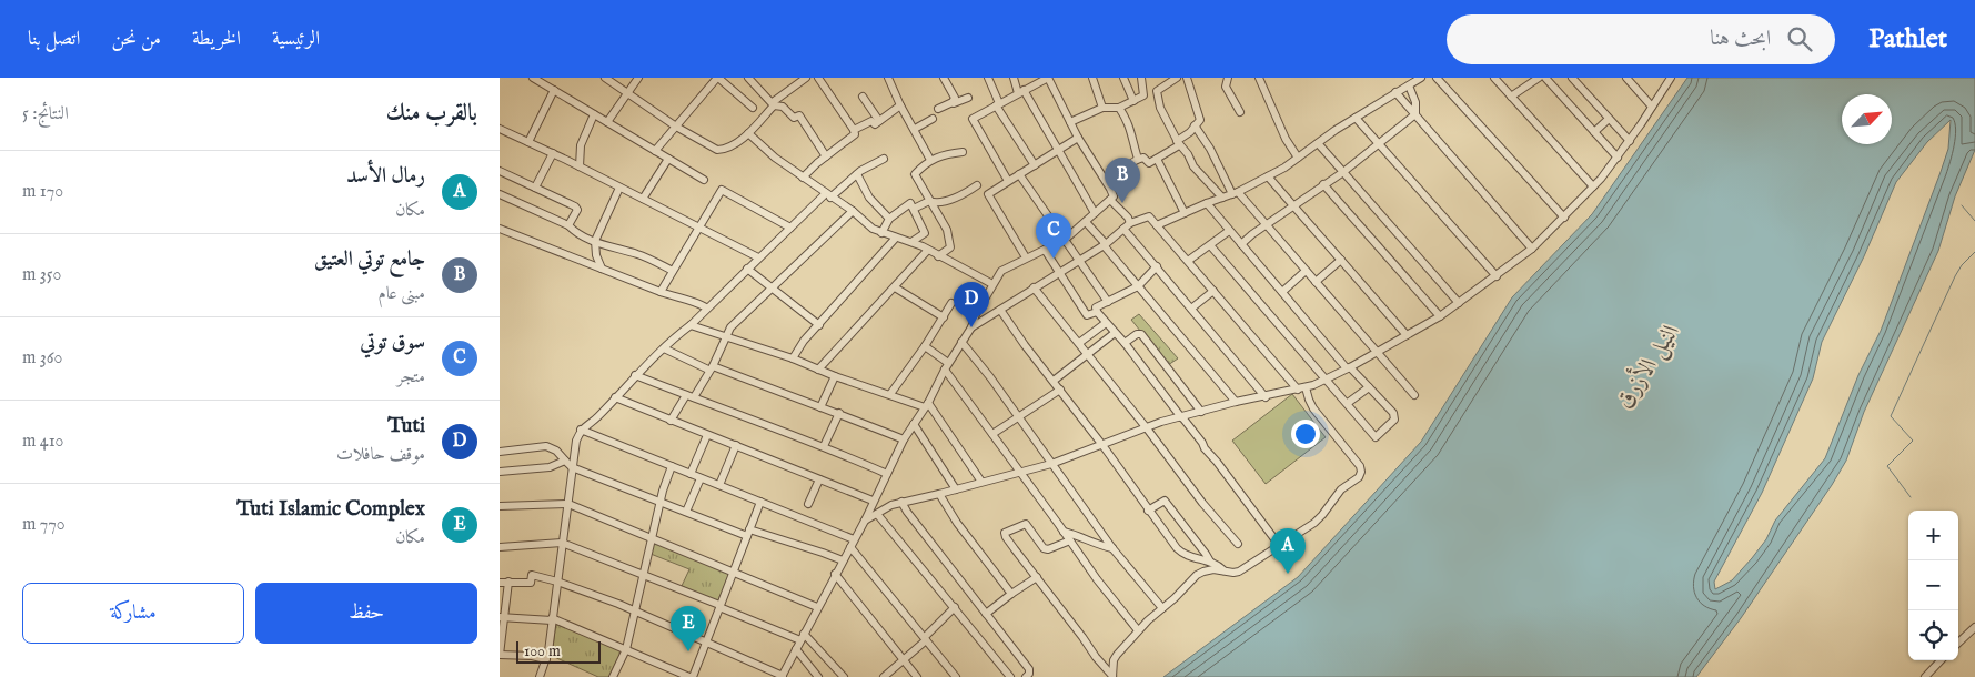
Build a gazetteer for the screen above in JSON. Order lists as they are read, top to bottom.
{
  "water": ["النيل الأزرق"],
  "scale_bar": "100 m",
  "north": "top right",
  "page": {
    "header": "Pathlet",
    "search": "ابحث هنا",
    "nav": [
      "الرئيسية",
      "الخريطة",
      "من نحن",
      "اتصل بنا"
    ],
    "heading": ["بالقرب منك", "النتائج: 5"],
    "list": [
      {
        "mark": "A",
        "name": "رمال الأسد",
        "note": "مكان",
        "value": "170 m"
      },
      {
        "mark": "B",
        "name": "جامع توتي العتيق",
        "note": "مبنى عام",
        "value": "350 m"
      },
      {
        "mark": "C",
        "name": "سوق توتي",
        "note": "متجر",
        "value": "360 m"
      },
      {
        "mark": "D",
        "name": "Tuti",
        "note": "موقف حافلات",
        "value": "410 m"
      },
      {
        "mark": "E",
        "name": "Tuti Islamic Complex",
        "note": "مكان",
        "value": "770 m"
      }
    ],
    "pins": [
      "B",
      "C",
      "D",
      "A",
      "E"
    ],
    "map_buttons": ["+", "−"],
    "buttons": ["حفظ", "مشاركة"],
    "scale": "100 m"
  }
}
